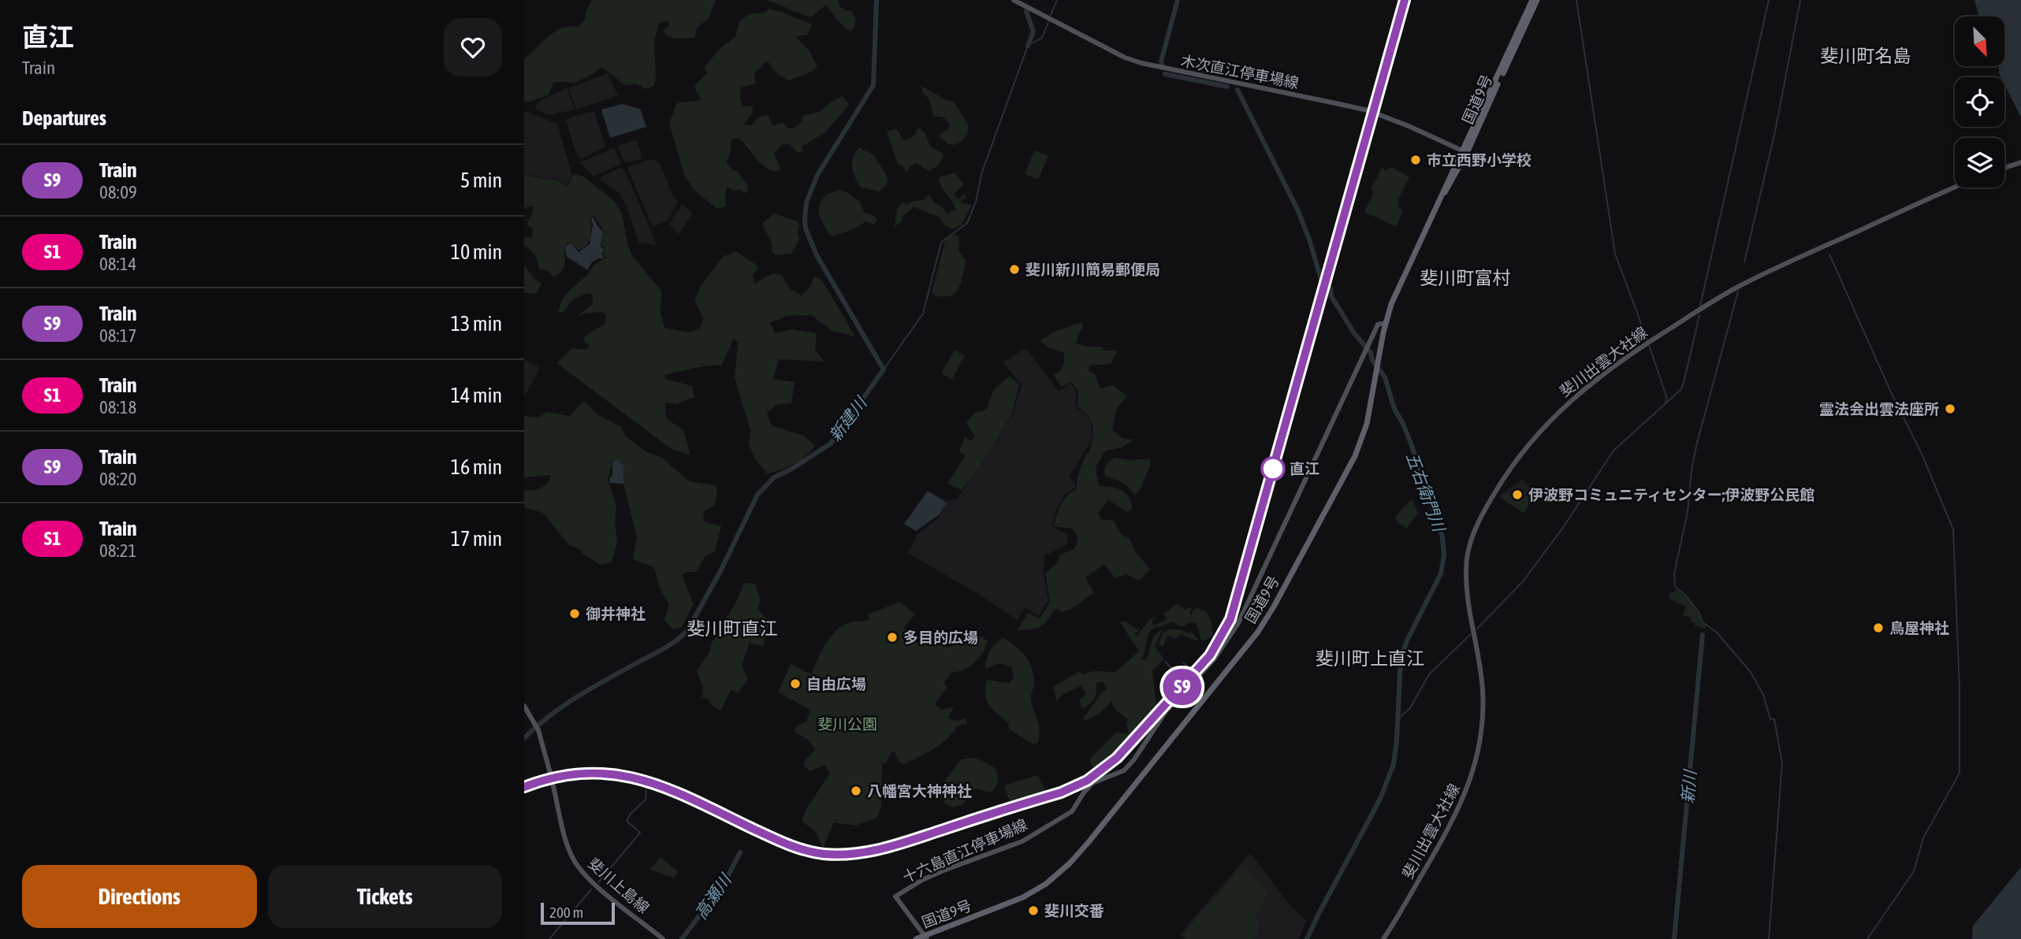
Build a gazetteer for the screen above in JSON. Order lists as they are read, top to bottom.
{
  "streets": {
    "highway": ["国道9号"],
    "main road": [
      "木次直江停車場線",
      "斐川出雲大社線",
      "十六島直江停車場線",
      "斐川上島線"
    ]
  },
  "crossings": [
    ["木次直江停車場線", "国道9号"],
    ["国道9号", "十六島直江停車場線"]
  ],
  "districts": [
    "斐川町名島",
    "斐川町富村",
    "斐川町直江",
    "斐川町上直江"
  ],
  "water": [
    "新建川",
    "五右衛門川",
    "新川",
    "高瀬川"
  ],
  "parks": ["斐川公園"],
  "places": [
    "市立西野小学校",
    "斐川新川簡易郵便局",
    "霊法会出雲法座所",
    "直江",
    "伊波野コミュニティセンター;伊波野公民館",
    "御井神社",
    "鳥屋神社",
    "多目的広場",
    "自由広場",
    "八幡宮大神神社",
    "斐川交番"
  ],
  "scale_bar": "200 m",
  "north": "bottom right",
  "page": {
    "heading": [
      ["直江", "Train"],
      "Departures"
    ],
    "on_map": "S9",
    "list": [
      {
        "mark": "S9",
        "name": "Train",
        "note": "08:09",
        "value": "5 min"
      },
      {
        "mark": "S1",
        "name": "Train",
        "note": "08:14",
        "value": "10 min"
      },
      {
        "mark": "S9",
        "name": "Train",
        "note": "08:17",
        "value": "13 min"
      },
      {
        "mark": "S1",
        "name": "Train",
        "note": "08:18",
        "value": "14 min"
      },
      {
        "mark": "S9",
        "name": "Train",
        "note": "08:20",
        "value": "16 min"
      },
      {
        "mark": "S1",
        "name": "Train",
        "note": "08:21",
        "value": "17 min"
      }
    ],
    "buttons": ["Directions", "Tickets"],
    "scale": "200 m"
  }
}
